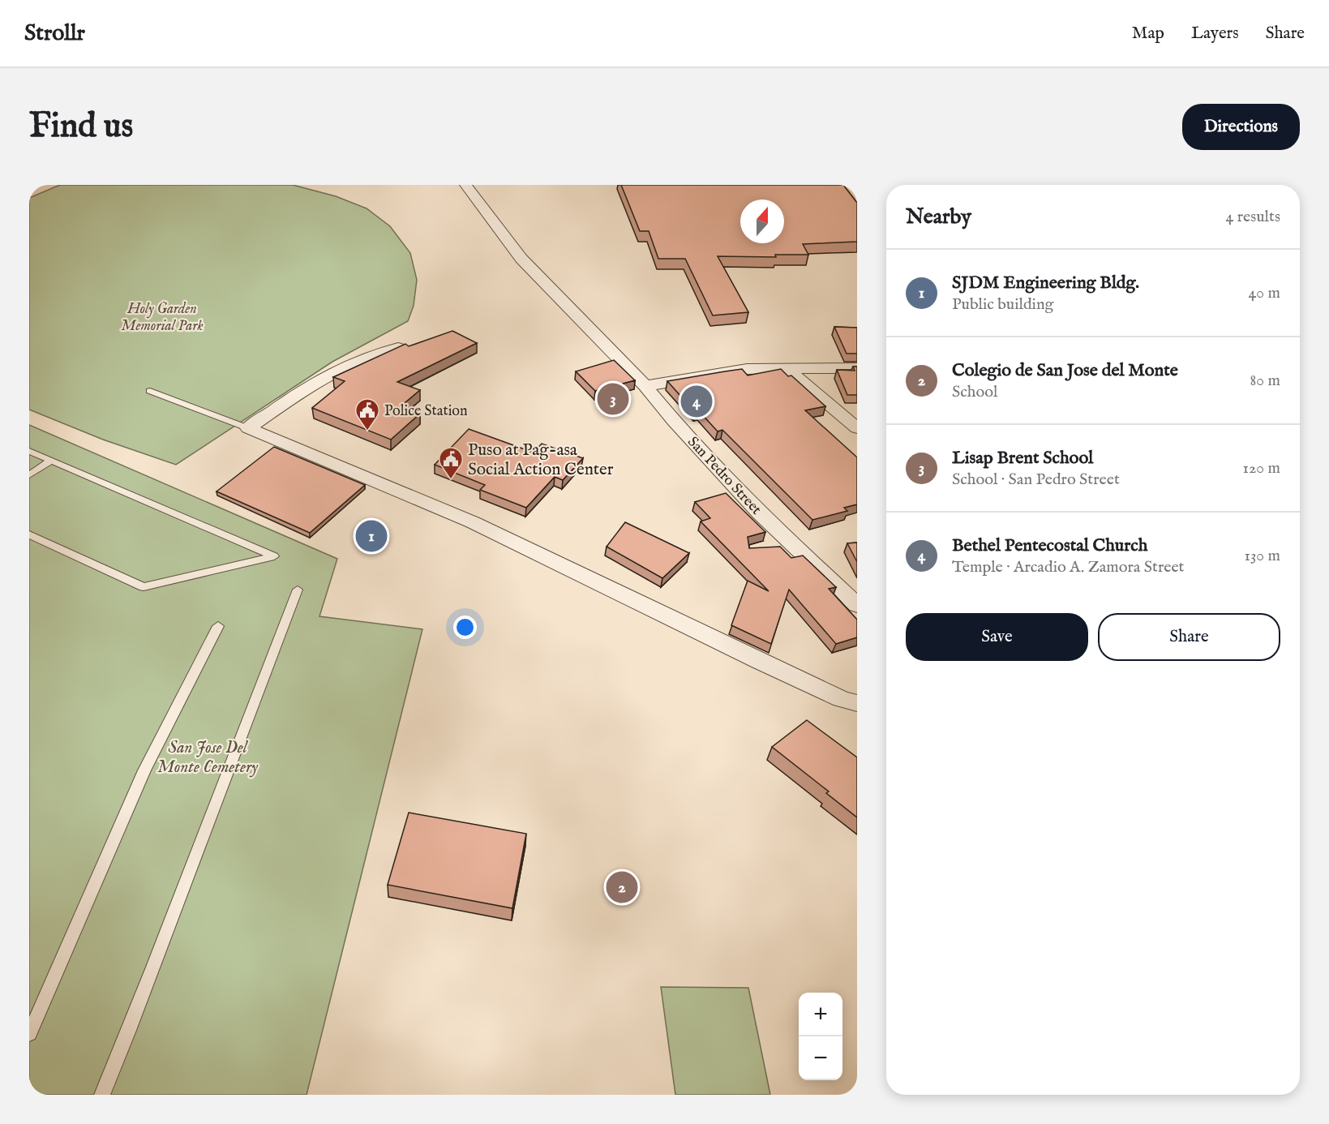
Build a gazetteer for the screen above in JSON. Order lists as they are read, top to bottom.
{
  "streets": {
    "street": ["San Pedro Street"]
  },
  "parks": ["Holy Garden Memorial Park", "San Jose Del Monte Cemetery"],
  "places": {
    "public building": ["Police Station", "Puso at Pag-asa Social Action Center"]
  },
  "north": "top",
  "page": {
    "header": "Strollr",
    "nav": ["Map", "Layers", "Share"],
    "buttons": [
      "Directions",
      ["Save", "Share"]
    ],
    "title": "Find us",
    "heading": ["Nearby", "4 results"],
    "list": [
      {
        "mark": "1",
        "name": "SJDM Engineering Bldg.",
        "note": "Public building",
        "value": "40 m"
      },
      {
        "mark": "2",
        "name": "Colegio de San Jose del Monte",
        "note": "School",
        "value": "80 m"
      },
      {
        "mark": "3",
        "name": "Lisap Brent School",
        "note": "School · San Pedro Street",
        "value": "120 m"
      },
      {
        "mark": "4",
        "name": "Bethel Pentecostal Church",
        "note": "Temple · Arcadio A. Zamora Street",
        "value": "130 m"
      }
    ],
    "pins": [
      "3",
      "4",
      "1",
      "2"
    ],
    "map_buttons": ["+", "−"]
  }
}
